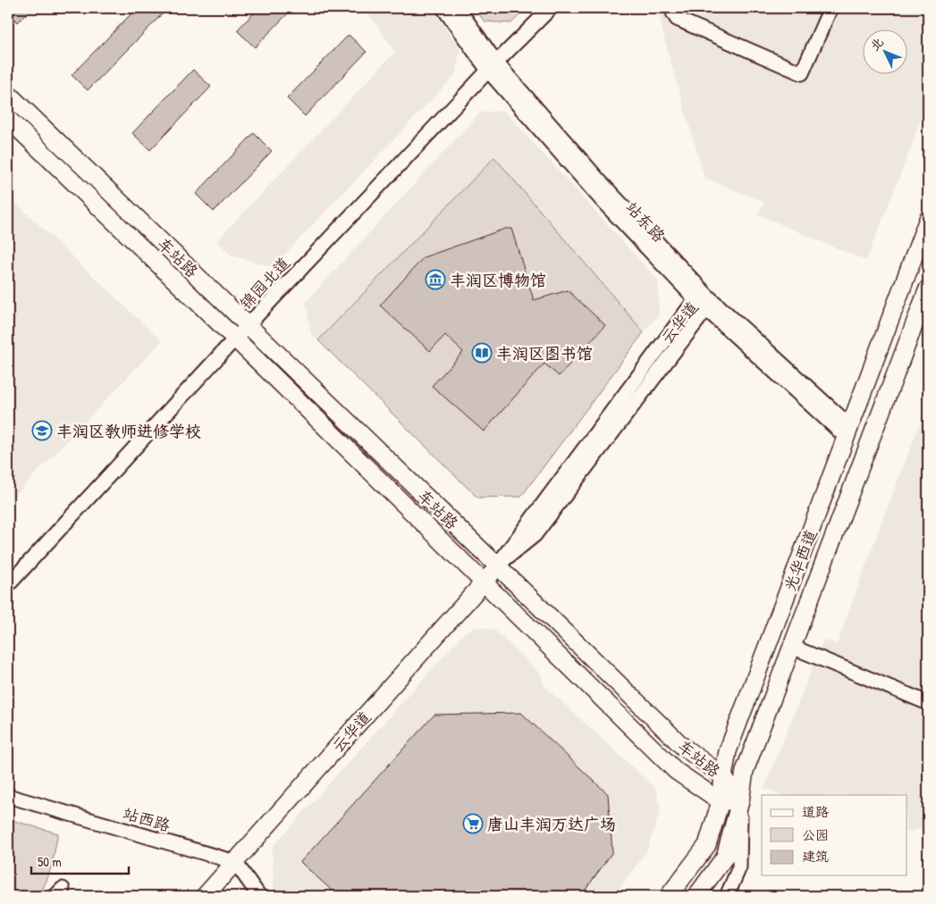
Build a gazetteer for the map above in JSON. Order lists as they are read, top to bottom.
{
  "streets": {
    "main road": ["车站路", "云华道", "光华西道"],
    "street": ["站东路", "锦园北道", "站西路"]
  },
  "crossings": [
    ["站东路", "锦园北道"],
    ["站东路", "云华道"],
    ["站东路", "光华西道"],
    ["车站路", "锦园北道"],
    ["车站路", "云华道"],
    ["车站路", "光华西道"],
    ["云华道", "站西路"]
  ],
  "places": {
    "museum": ["丰润区博物馆"],
    "library": ["丰润区图书馆"],
    "school or university": ["丰润区教师进修学校"],
    "supermarket": ["唐山丰润万达广场"]
  },
  "legend": ["道路", "公园", "建筑"],
  "scale_bar": "50 m",
  "north": "top left"
}
